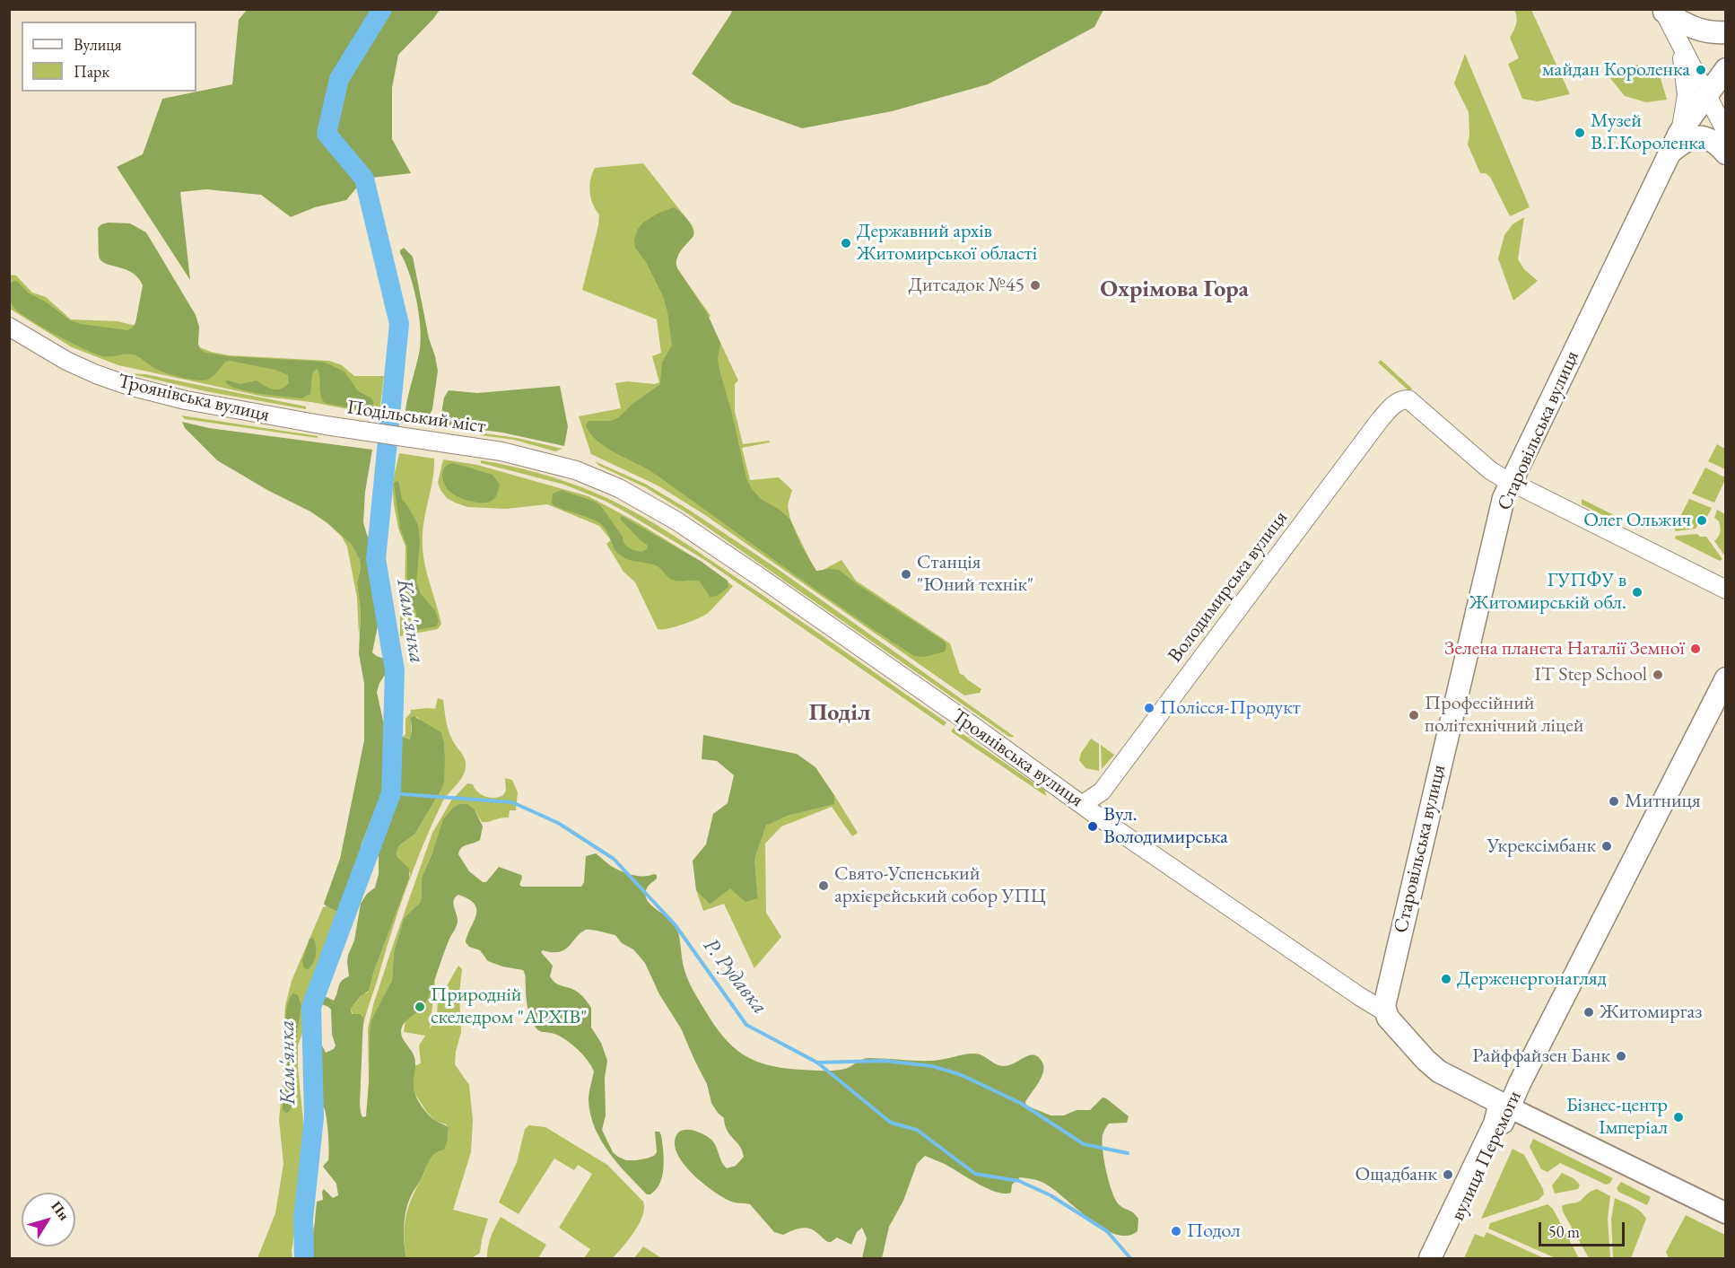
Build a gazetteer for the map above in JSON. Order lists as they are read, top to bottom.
{
  "streets": {
    "main road": ["Троянівська вулиця", "Старовільська вулиця", "вулиця Перемоги"],
    "street": ["Подільський міст", "Володимирська вулиця"]
  },
  "crossings": [
    ["Троянівська вулиця", "Подільський міст"],
    ["Троянівська вулиця", "Старовільська вулиця"],
    ["Троянівська вулиця", "Володимирська вулиця"],
    ["Троянівська вулиця", "вулиця Перемоги"],
    ["Старовільська вулиця", "Володимирська вулиця"]
  ],
  "districts": ["Охрімова Гора", "Поділ"],
  "water": ["Кам'янка", "Р. Рудавка"],
  "places": [
    "майдан Короленка",
    "Музей В.Г.Короленка",
    "Державний архів Житомирської області",
    "Дитсадок №45",
    "Олег Ольжич",
    "Станція \"Юний технік\"",
    "ГУПФУ в Житомирській обл.",
    "Зелена планета Наталії Земної",
    "IT Step School",
    "Полісся-Продукт",
    "Професійний політехнічний ліцей",
    "Митниця",
    "Вул. Володимирська",
    "Укрексімбанк",
    "Свято-Успенський архієрейський собор УПЦ",
    "Держенергонагляд",
    "Природній скеледром \"АРХІВ\"",
    "Житомиргаз",
    "Райффайзен Банк",
    "Бізнес-центр Імперіал",
    "Ощадбанк",
    "Подол"
  ],
  "legend": ["Вулиця", "Парк"],
  "scale_bar": "50 m",
  "north": "top right"
}
